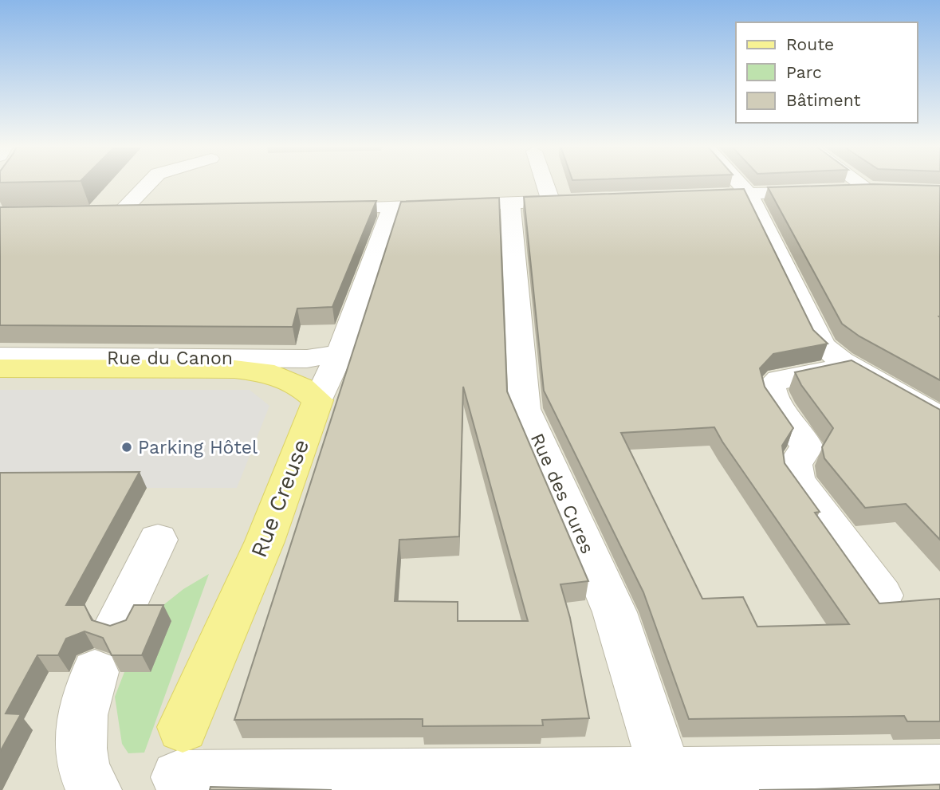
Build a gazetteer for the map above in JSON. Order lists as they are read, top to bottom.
{
  "streets": {
    "main road": ["Rue du Canon", "Rue Creuse"],
    "street": ["Rue des Cures"]
  },
  "crossings": [
    ["Rue du Canon", "Rue Creuse"]
  ],
  "places": ["Parking Hôtel"],
  "legend": ["Route", "Parc", "Bâtiment"]
}
